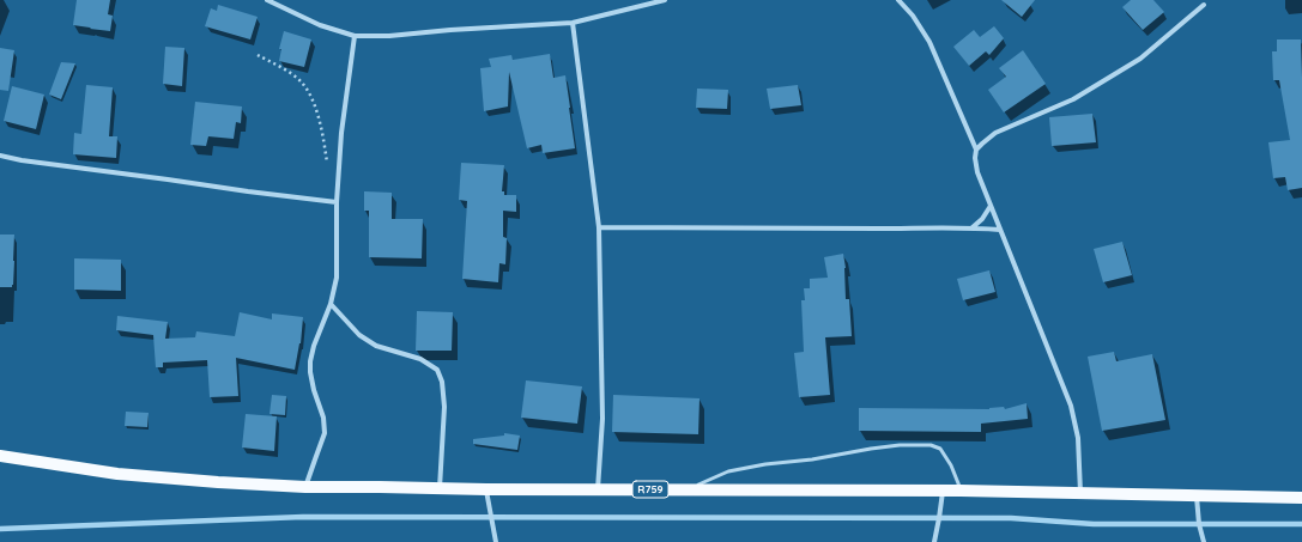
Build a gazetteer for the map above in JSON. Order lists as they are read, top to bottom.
{
  "streets": {
    "main road": ["R759"]
  }
}
